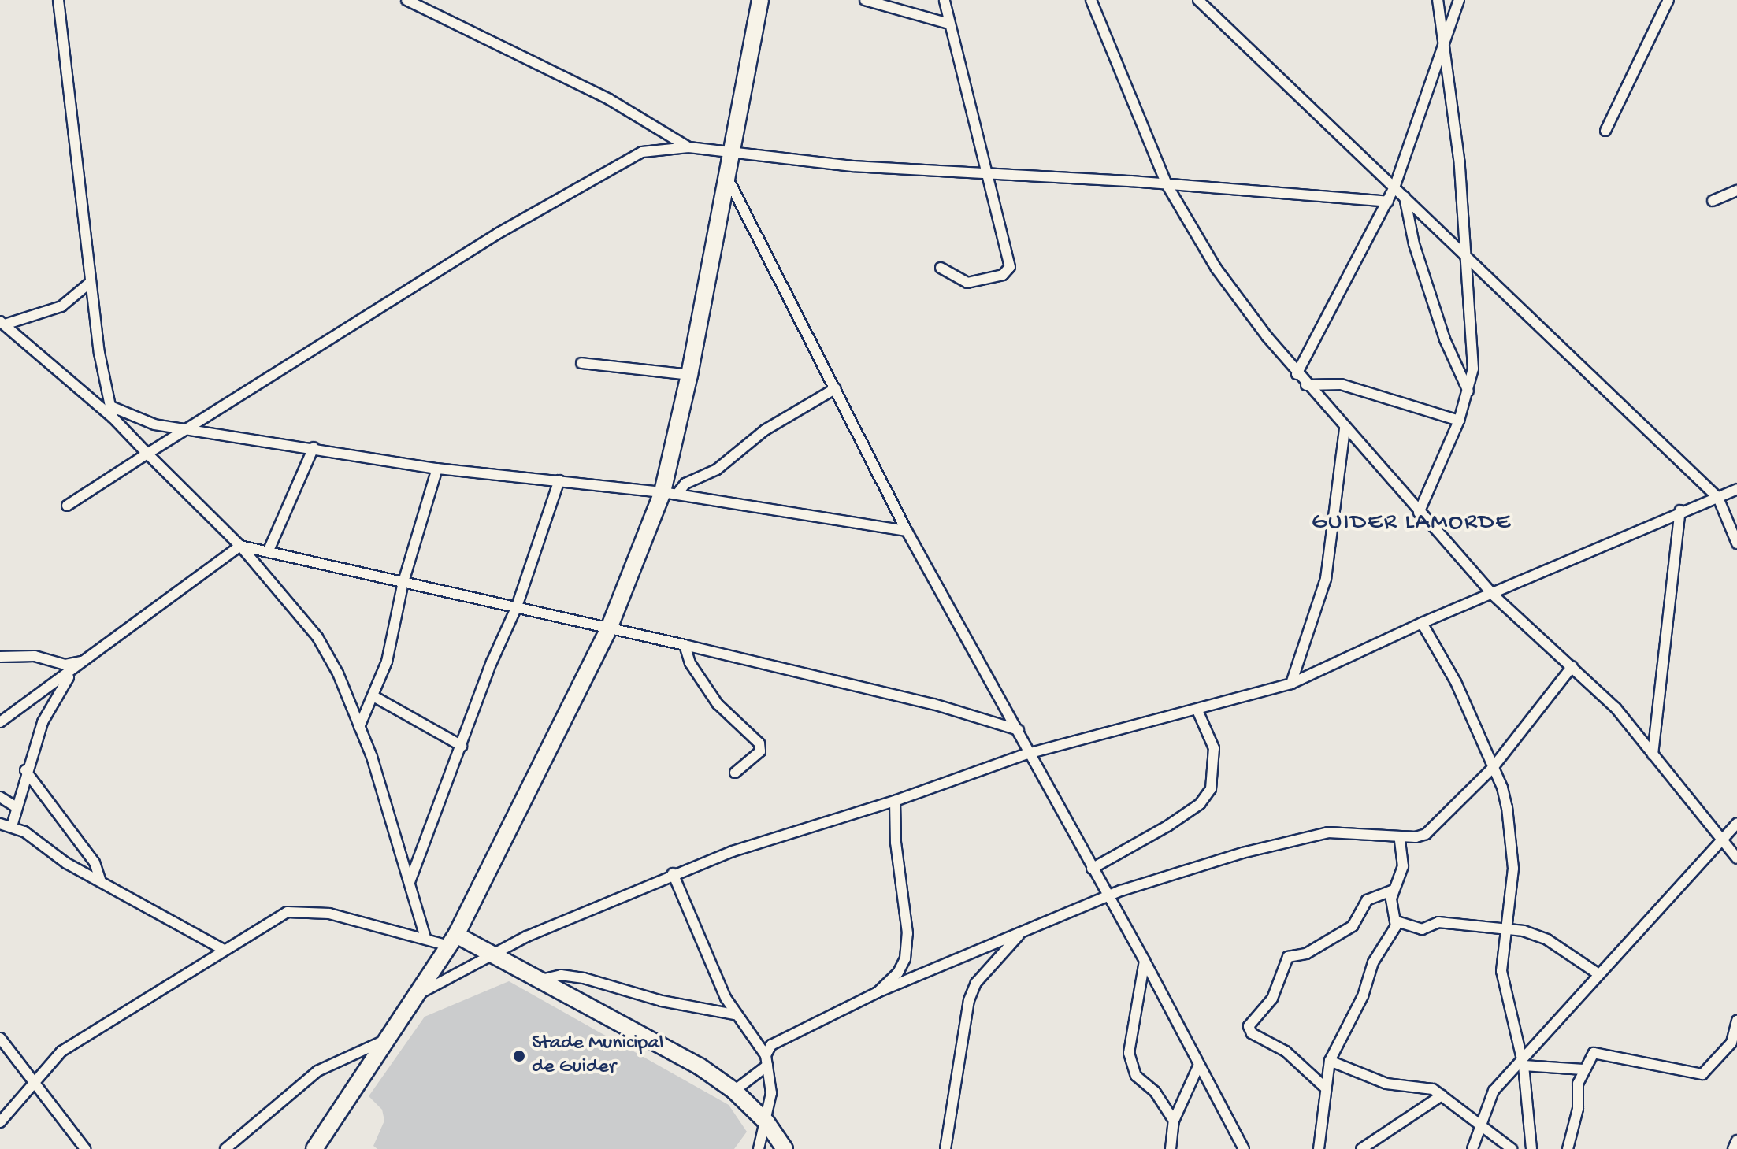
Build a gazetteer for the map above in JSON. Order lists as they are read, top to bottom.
{
  "districts": ["GUIDER LAMORDE"],
  "places": ["Stade Municipal de Guider"]
}
